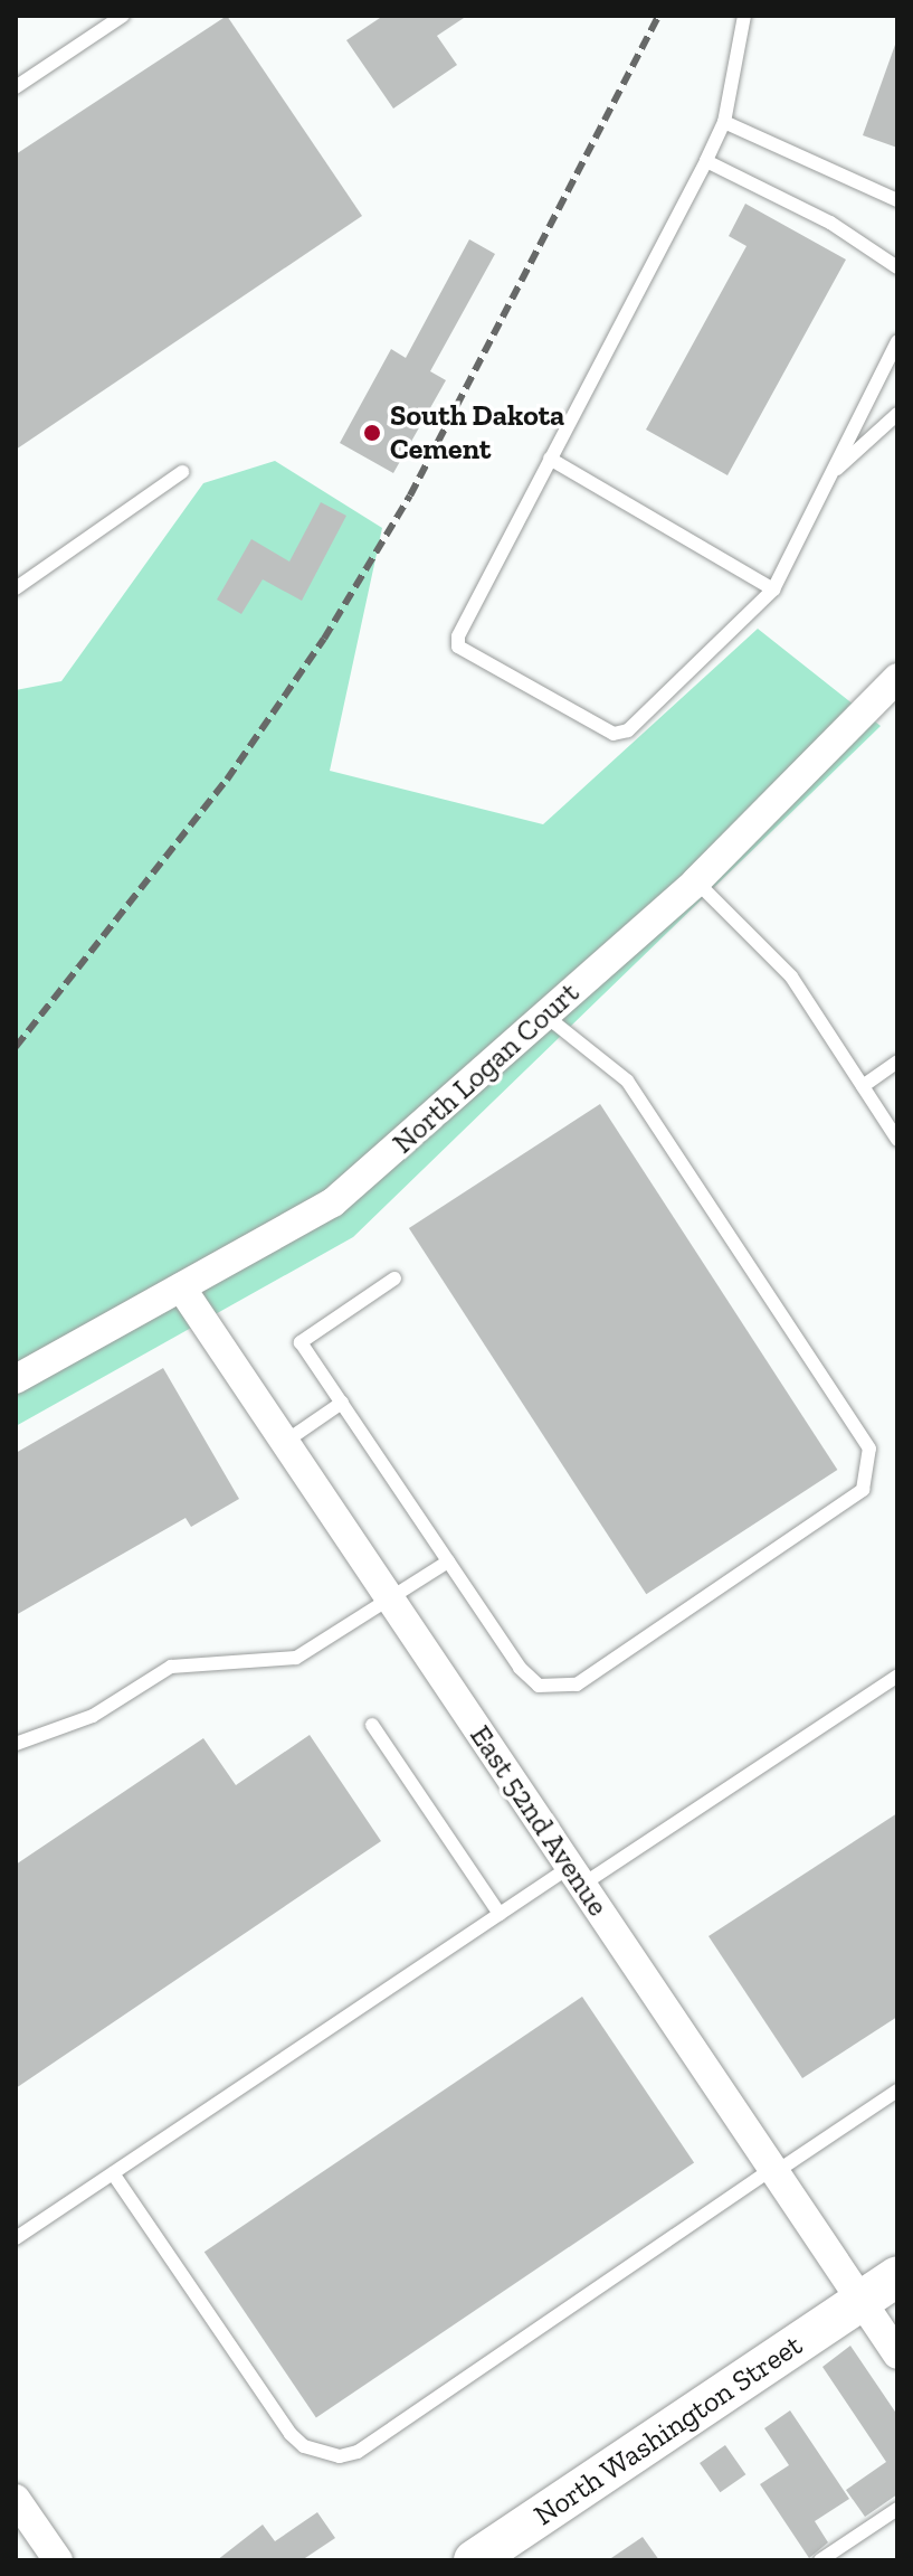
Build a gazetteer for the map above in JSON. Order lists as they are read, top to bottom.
{
  "streets": {
    "main road": ["North Washington Street"],
    "street": ["North Logan Court", "East 52nd Avenue"]
  },
  "crossings": [
    ["North Logan Court", "East 52nd Avenue"],
    ["East 52nd Avenue", "North Washington Street"]
  ],
  "places": ["South Dakota Cement"]
}
